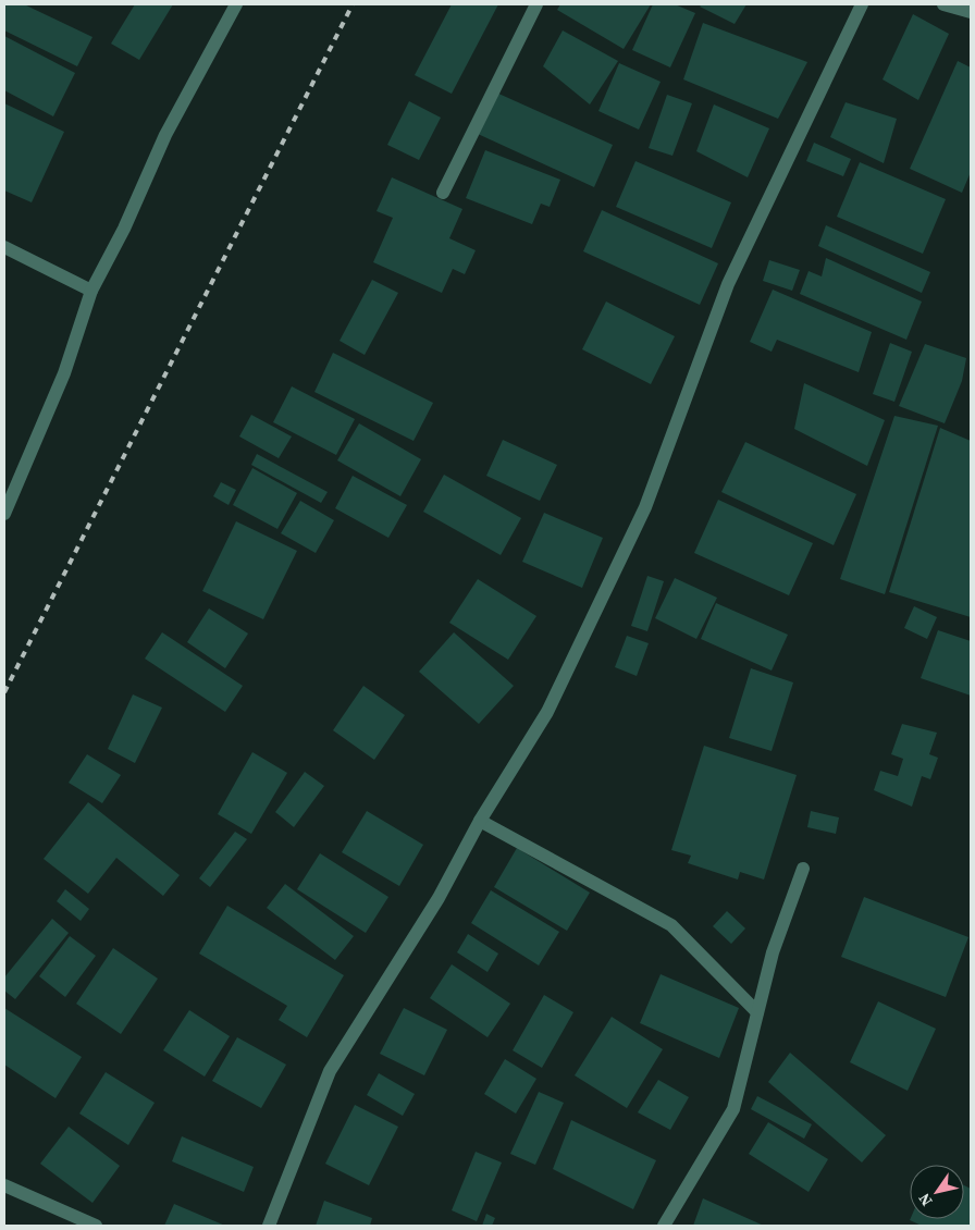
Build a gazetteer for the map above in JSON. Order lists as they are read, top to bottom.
{
  "north": "bottom left"
}
